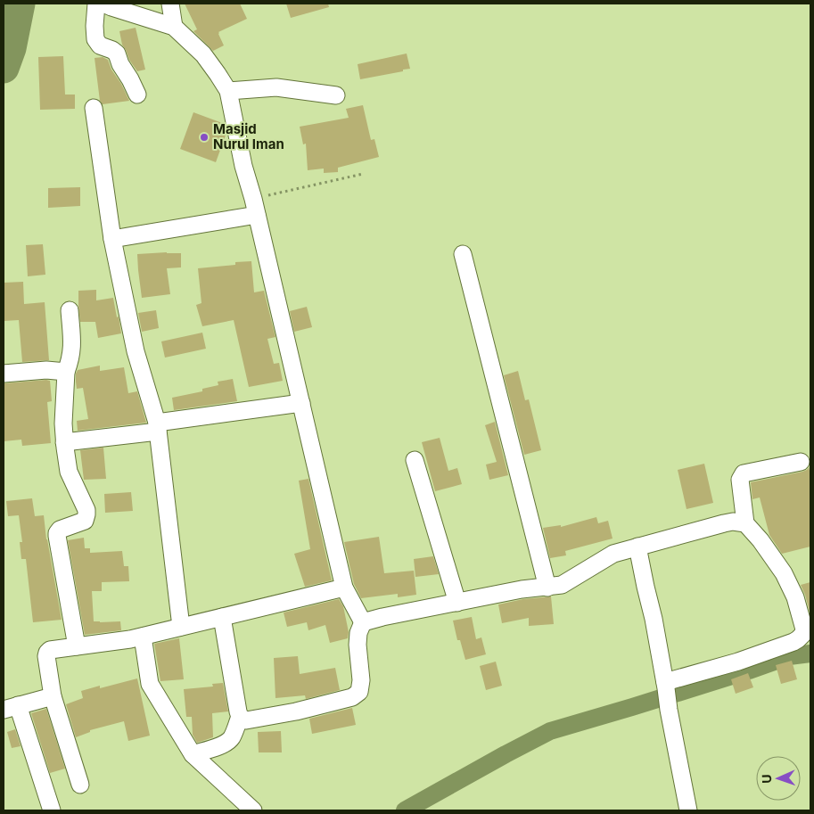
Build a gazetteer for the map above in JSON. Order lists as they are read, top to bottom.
{
  "places": ["Masjid Nurul Iman"],
  "north": "left"
}
